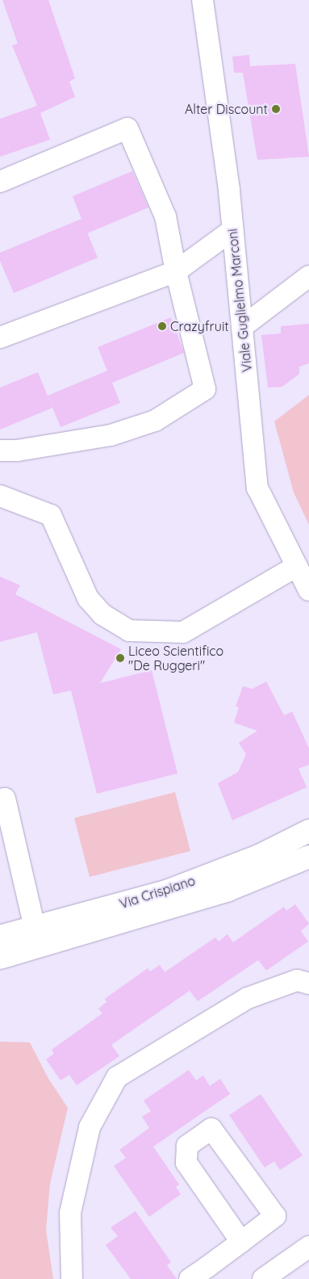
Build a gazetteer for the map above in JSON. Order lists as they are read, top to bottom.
{
  "streets": {
    "main road": ["Via Crispiano"],
    "street": ["Viale Guglielmo Marconi"]
  },
  "places": ["Alter Discount", "Crazyfruit", "Liceo Scientifico \"De Ruggeri\""]
}
